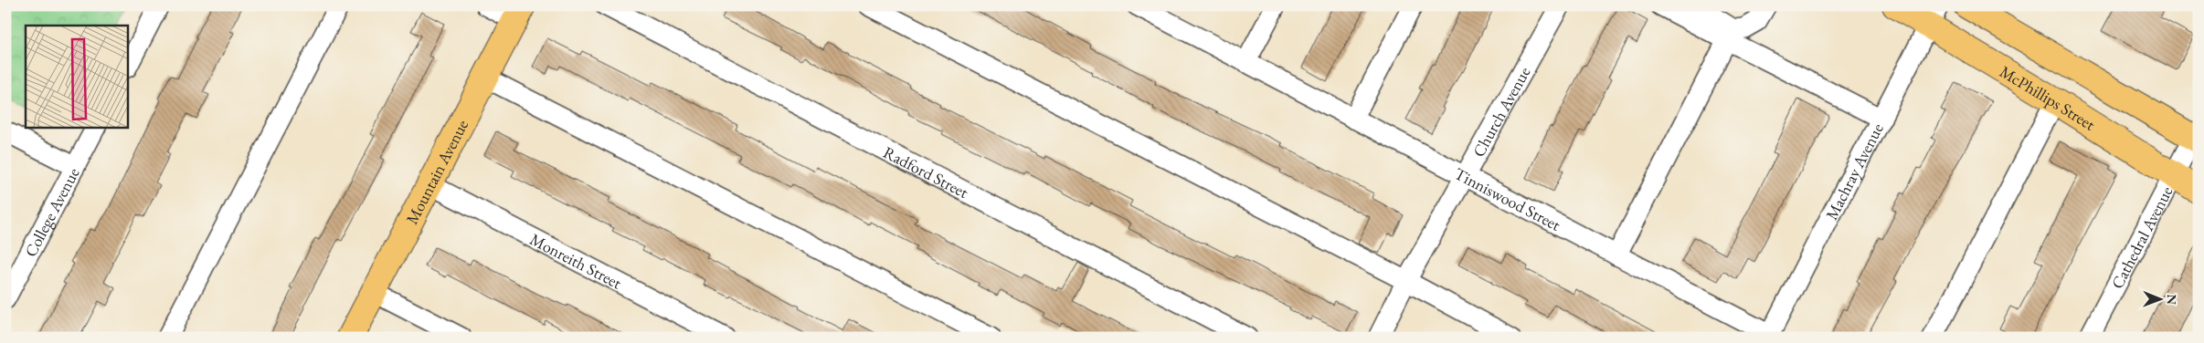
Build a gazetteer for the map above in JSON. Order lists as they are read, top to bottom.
{
  "streets": {
    "main road": ["McPhillips Street", "Mountain Avenue"],
    "street": [
      "Church Avenue",
      "Radford Street",
      "Machray Avenue",
      "Tinniswood Street",
      "College Avenue",
      "Cathedral Avenue",
      "Monreith Street"
    ]
  },
  "crossings": [
    ["McPhillips Street", "Machray Avenue"],
    ["McPhillips Street", "Cathedral Avenue"],
    ["Church Avenue", "Tinniswood Street"],
    ["Mountain Avenue", "Monreith Street"],
    ["Machray Avenue", "Tinniswood Street"]
  ],
  "north": "right"
}
